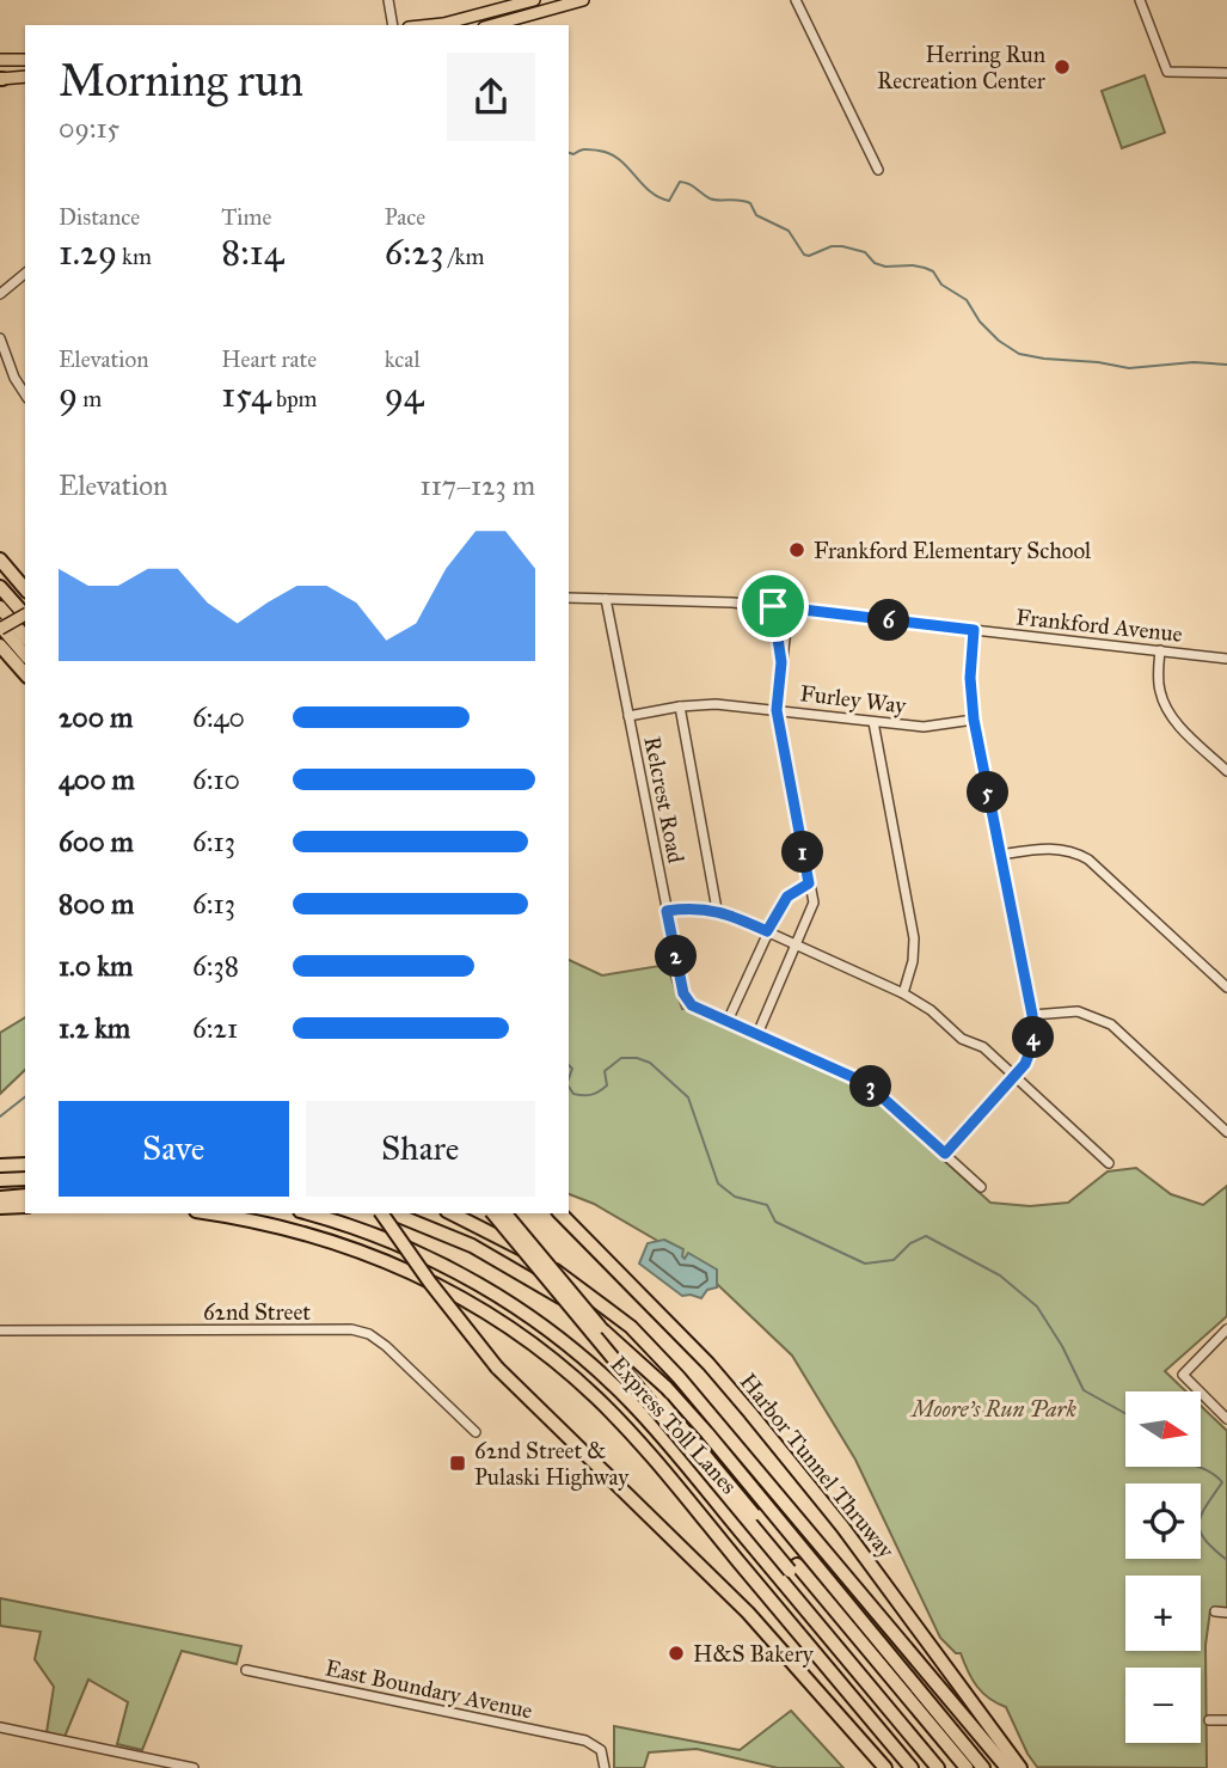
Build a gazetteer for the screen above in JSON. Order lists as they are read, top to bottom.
{
  "streets": {
    "highway": ["Express Toll Lanes", "Harbor Tunnel Thruway"],
    "street": [
      "Frankford Avenue",
      "Furley Way",
      "Relcrest Road",
      "62nd Street",
      "East Boundary Avenue"
    ]
  },
  "crossings": [
    ["Frankford Avenue", "Relcrest Road"],
    ["Furley Way", "Relcrest Road"]
  ],
  "parks": ["Moore's Run Park"],
  "places": {
    "other": ["Herring Run Recreation Center", "Frankford Elementary School", "H&S Bakery"],
    "transit": ["62nd Street & Pulaski Highway"]
  },
  "north": "right",
  "page": {
    "heading": ["Morning run", "09:15"],
    "stats": [
      ["Distance", "1.29 km"],
      ["Time", "8:14"],
      ["Pace", "6:23 /km"],
      ["Elevation", "9 m"],
      ["Heart rate", "154 bpm"],
      ["kcal", "94"]
    ],
    "chart": ["Elevation", "117–123 m"],
    "pins": [
      "6",
      "5",
      "1",
      "2",
      "4",
      "3"
    ],
    "list": [
      {
        "name": "200 m",
        "note": "6:40"
      },
      {
        "name": "400 m",
        "note": "6:10"
      },
      {
        "name": "600 m",
        "note": "6:13"
      },
      {
        "name": "800 m",
        "note": "6:13"
      },
      {
        "name": "1.0 km",
        "note": "6:38"
      },
      {
        "name": "1.2 km",
        "note": "6:21"
      }
    ],
    "buttons": ["Save", "Share"],
    "map_buttons": ["+", "−"]
  }
}
